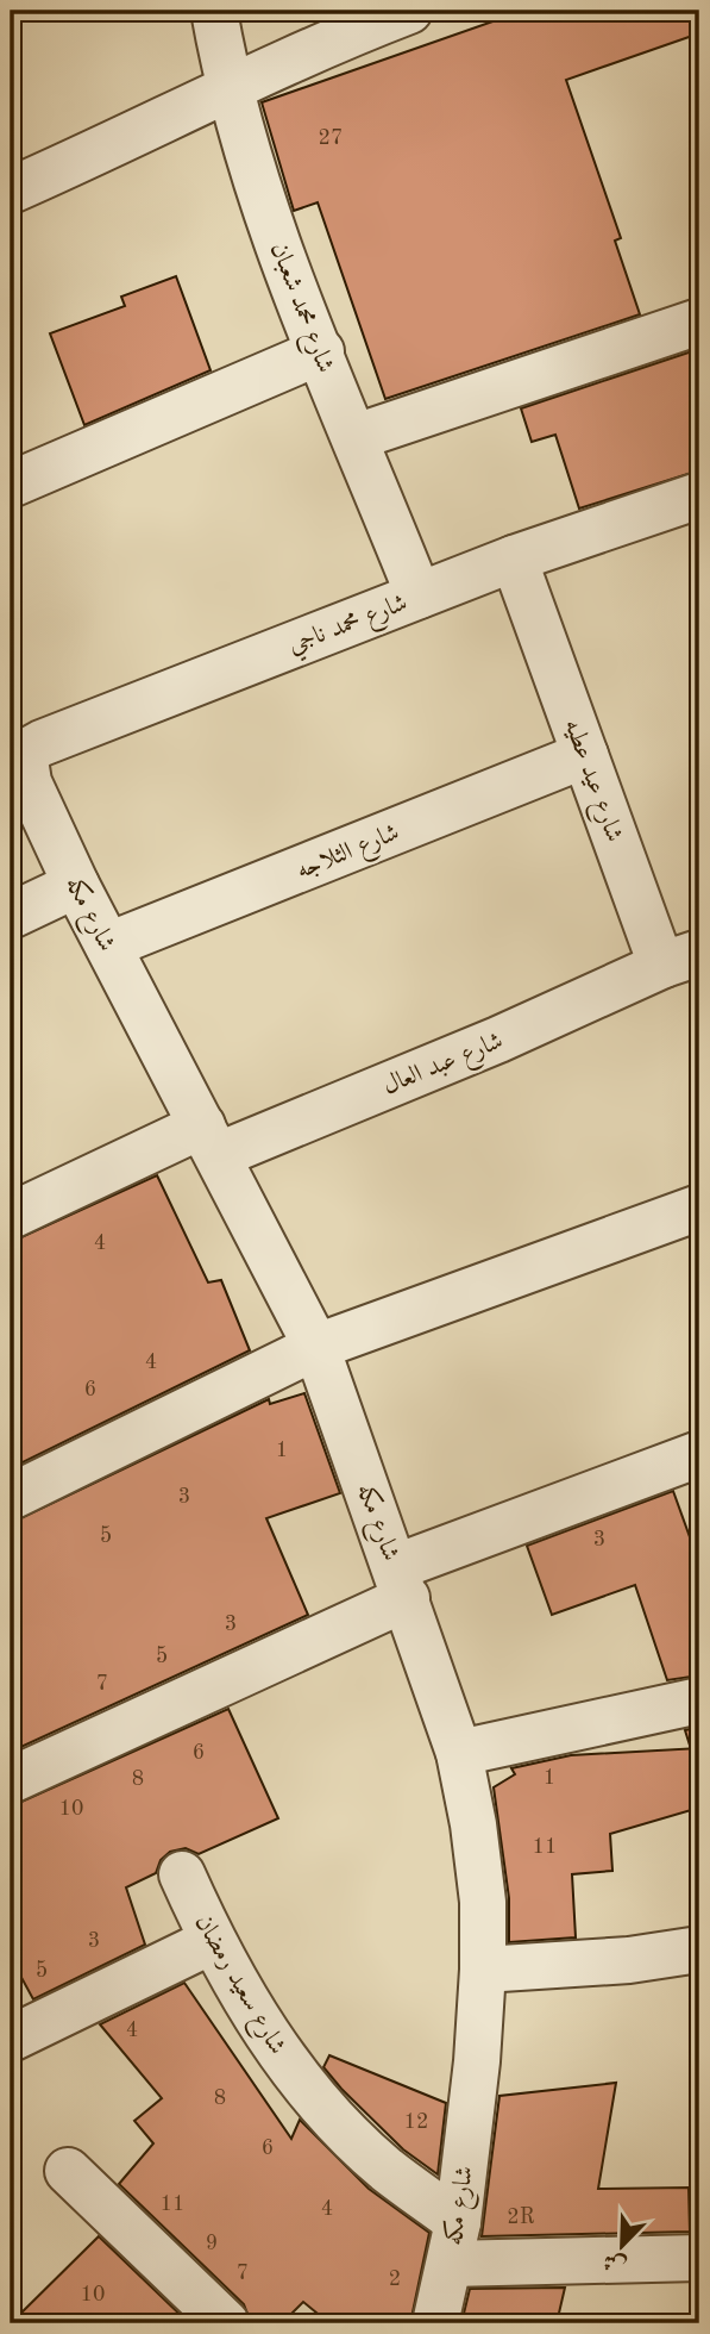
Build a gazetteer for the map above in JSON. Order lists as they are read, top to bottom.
{
  "streets": {
    "street": [
      "شارع محمد شعبان",
      "شارع محمد ناجي",
      "شارع عيد عطيه",
      "شارع الثلاجه",
      "شارع مكه",
      "شارع عبد العال",
      "شارع سعيد رمضان"
    ]
  },
  "crossings": [
    ["شارع محمد شعبان", "شارع محمد ناجي"],
    ["شارع محمد ناجي", "شارع عيد عطيه"],
    ["شارع محمد ناجي", "شارع مكه"],
    ["شارع عيد عطيه", "شارع الثلاجه"],
    ["شارع عيد عطيه", "شارع عبد العال"],
    ["شارع الثلاجه", "شارع مكه"],
    ["شارع مكه", "شارع عبد العال"],
    ["شارع مكه", "شارع سعيد رمضان"]
  ],
  "house_numbers": [
    "27",
    "4",
    "4",
    "6",
    "1",
    "3",
    "5",
    "3",
    "3",
    "5",
    "7",
    "6",
    "1",
    "8",
    "10",
    "11",
    "3",
    "5",
    "4",
    "8",
    "12",
    "6",
    "11",
    "4",
    "2R",
    "9",
    "7",
    "2",
    "10"
  ],
  "north": "bottom left"
}
